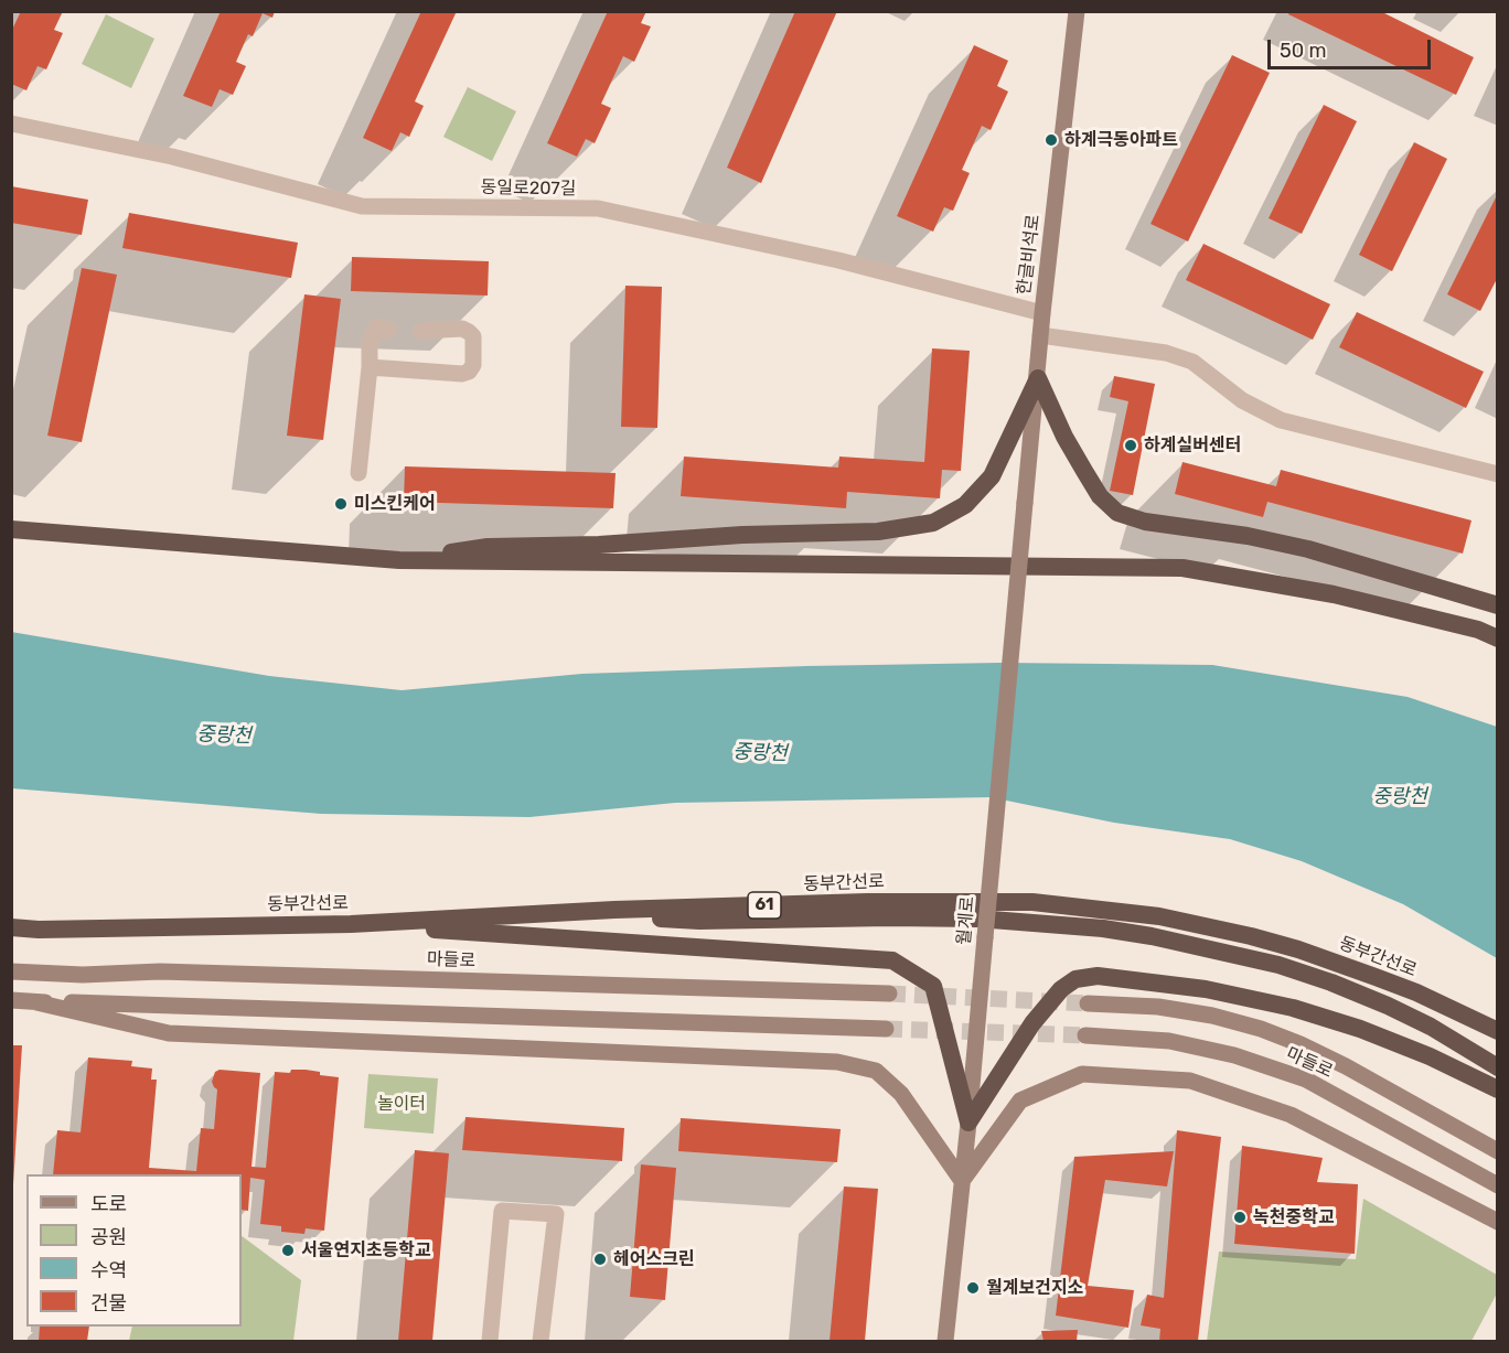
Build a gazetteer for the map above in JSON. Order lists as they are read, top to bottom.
{
  "streets": {
    "highway": ["동부간선로", "61"],
    "main road": ["한글비석로", "월계로", "마들로"],
    "street": ["동일로207길"]
  },
  "crossings": [
    ["동일로207길", "한글비석로"],
    ["한글비석로", "월계로"]
  ],
  "water": ["중랑천"],
  "parks": ["놀이터"],
  "places": [
    "하계극동아파트",
    "하계실버센터",
    "미스킨케어",
    "녹천중학교",
    "서울연지초등학교",
    "헤어스크린",
    "월계보건지소"
  ],
  "legend": [
    "도로",
    "공원",
    "수역",
    "건물"
  ],
  "scale_bar": "50 m"
}
